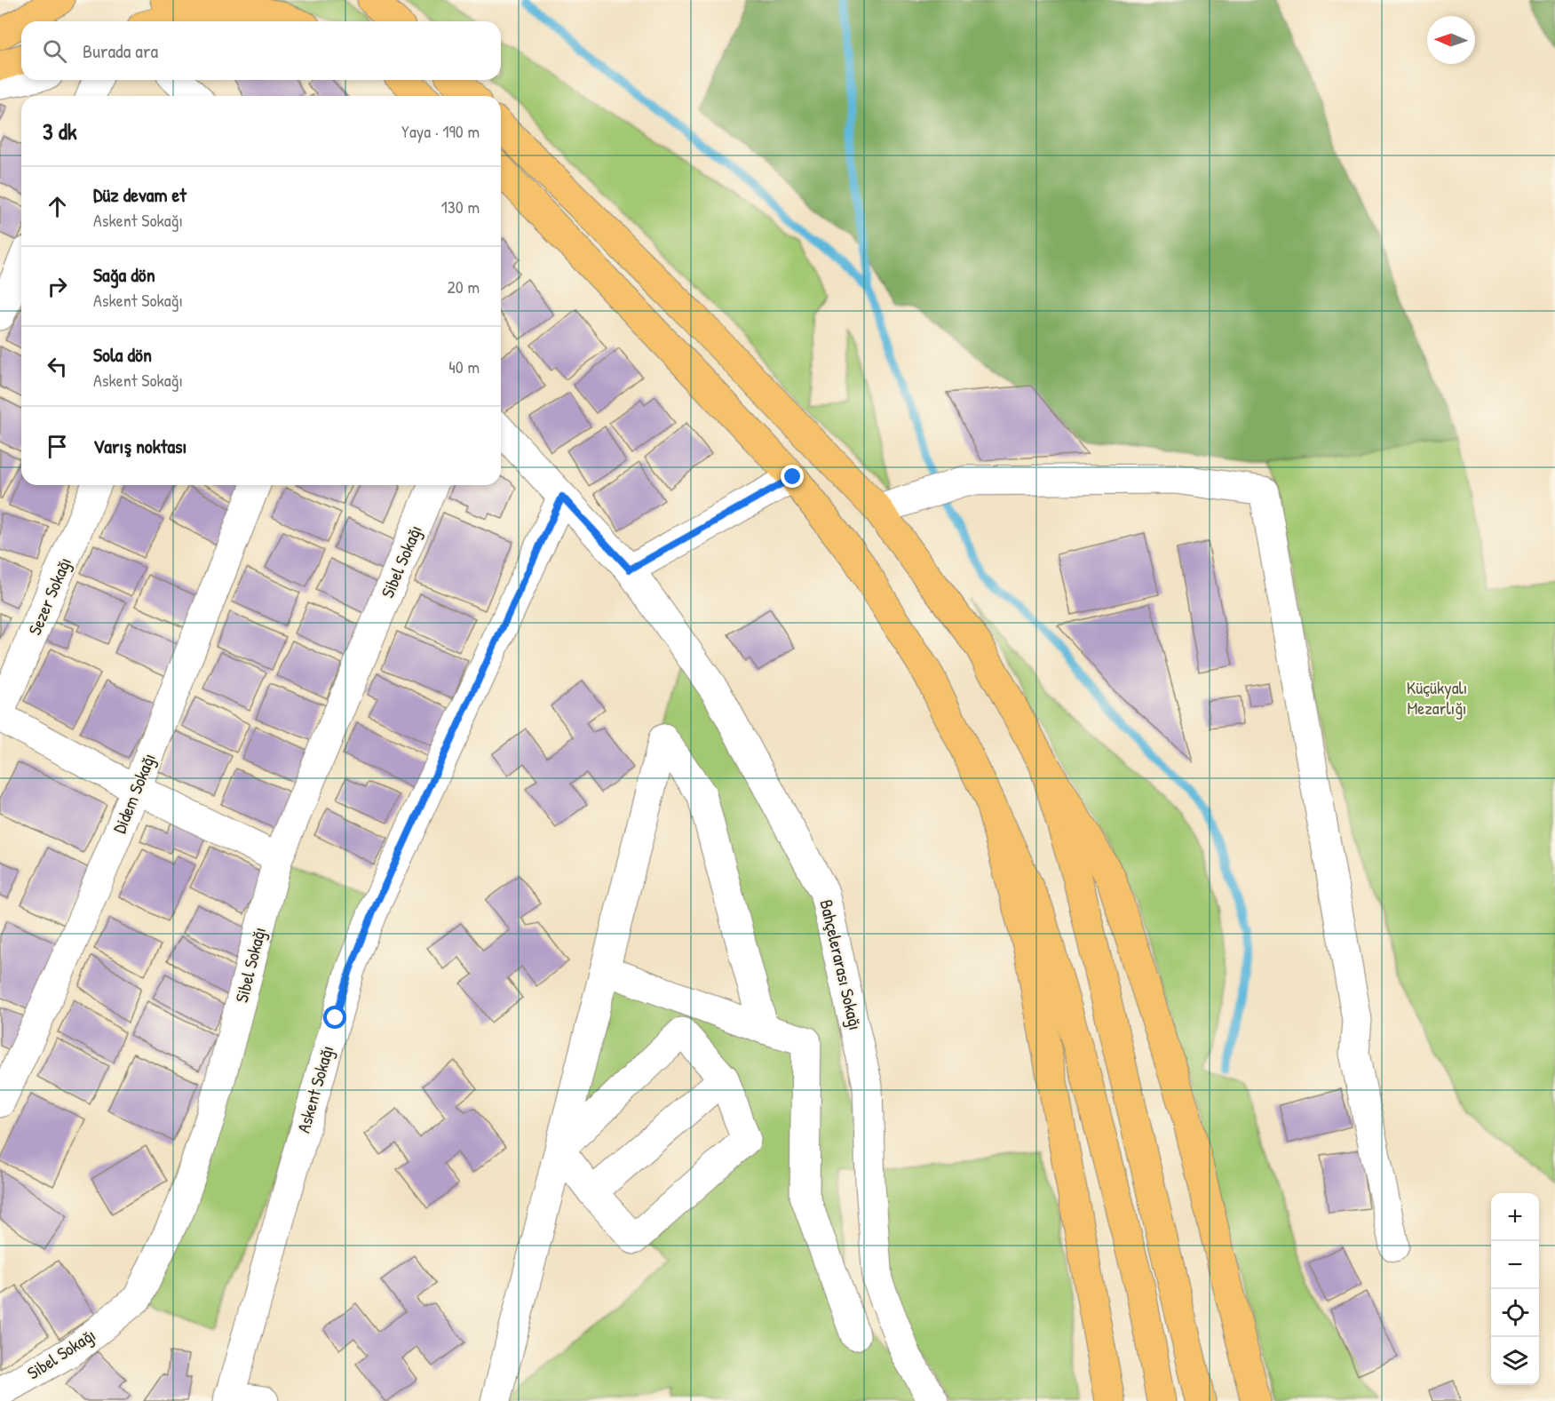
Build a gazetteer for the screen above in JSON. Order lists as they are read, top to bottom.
{
  "streets": {
    "street": [
      "Sibel Sokağı",
      "Sezer Sokağı",
      "Didem Sokağı",
      "Bahçelerarası Sokağı",
      "Askent Sokağı"
    ]
  },
  "parks": ["Küçükyalı Mezarlığı"],
  "north": "left",
  "page": {
    "search": "Burada ara",
    "heading": ["3 dk", "Yaya · 190 m"],
    "list": [
      ["Düz devam et", "Askent Sokağı", "130 m"],
      ["Sağa dön", "Askent Sokağı", "20 m"],
      ["Sola dön", "Askent Sokağı", "40 m"],
      "Varış noktası"
    ],
    "map_buttons": ["+", "−"]
  }
}
